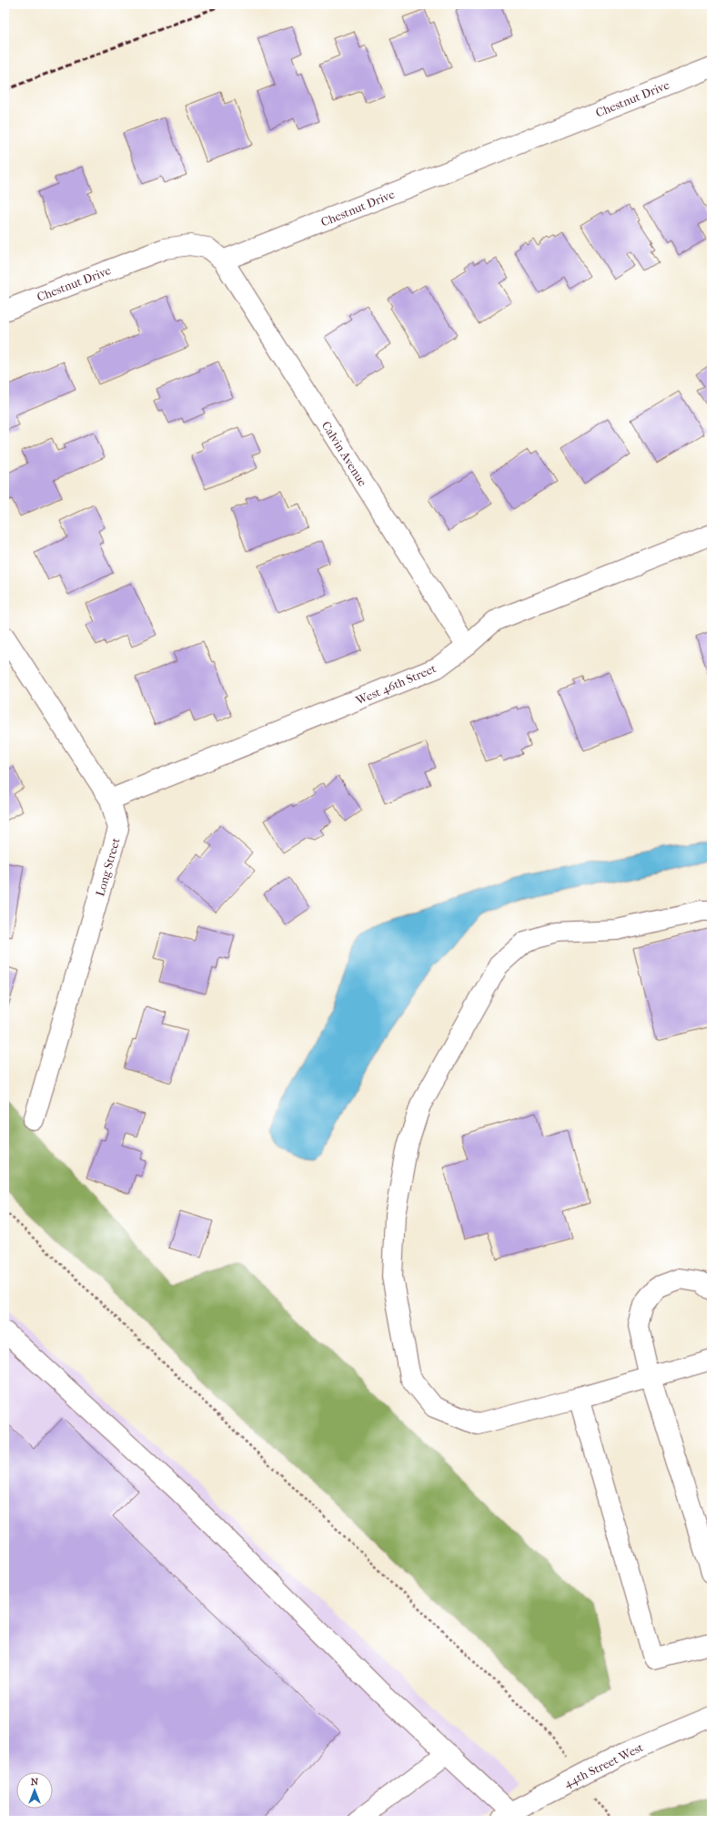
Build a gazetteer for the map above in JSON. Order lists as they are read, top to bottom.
{
  "streets": {
    "street": [
      "Chestnut Drive",
      "Calvin Avenue",
      "West 46th Street",
      "Long Street",
      "44th Street West"
    ]
  },
  "crossings": [
    ["Chestnut Drive", "Calvin Avenue"],
    ["Calvin Avenue", "West 46th Street"],
    ["West 46th Street", "Long Street"]
  ],
  "north": "top"
}
